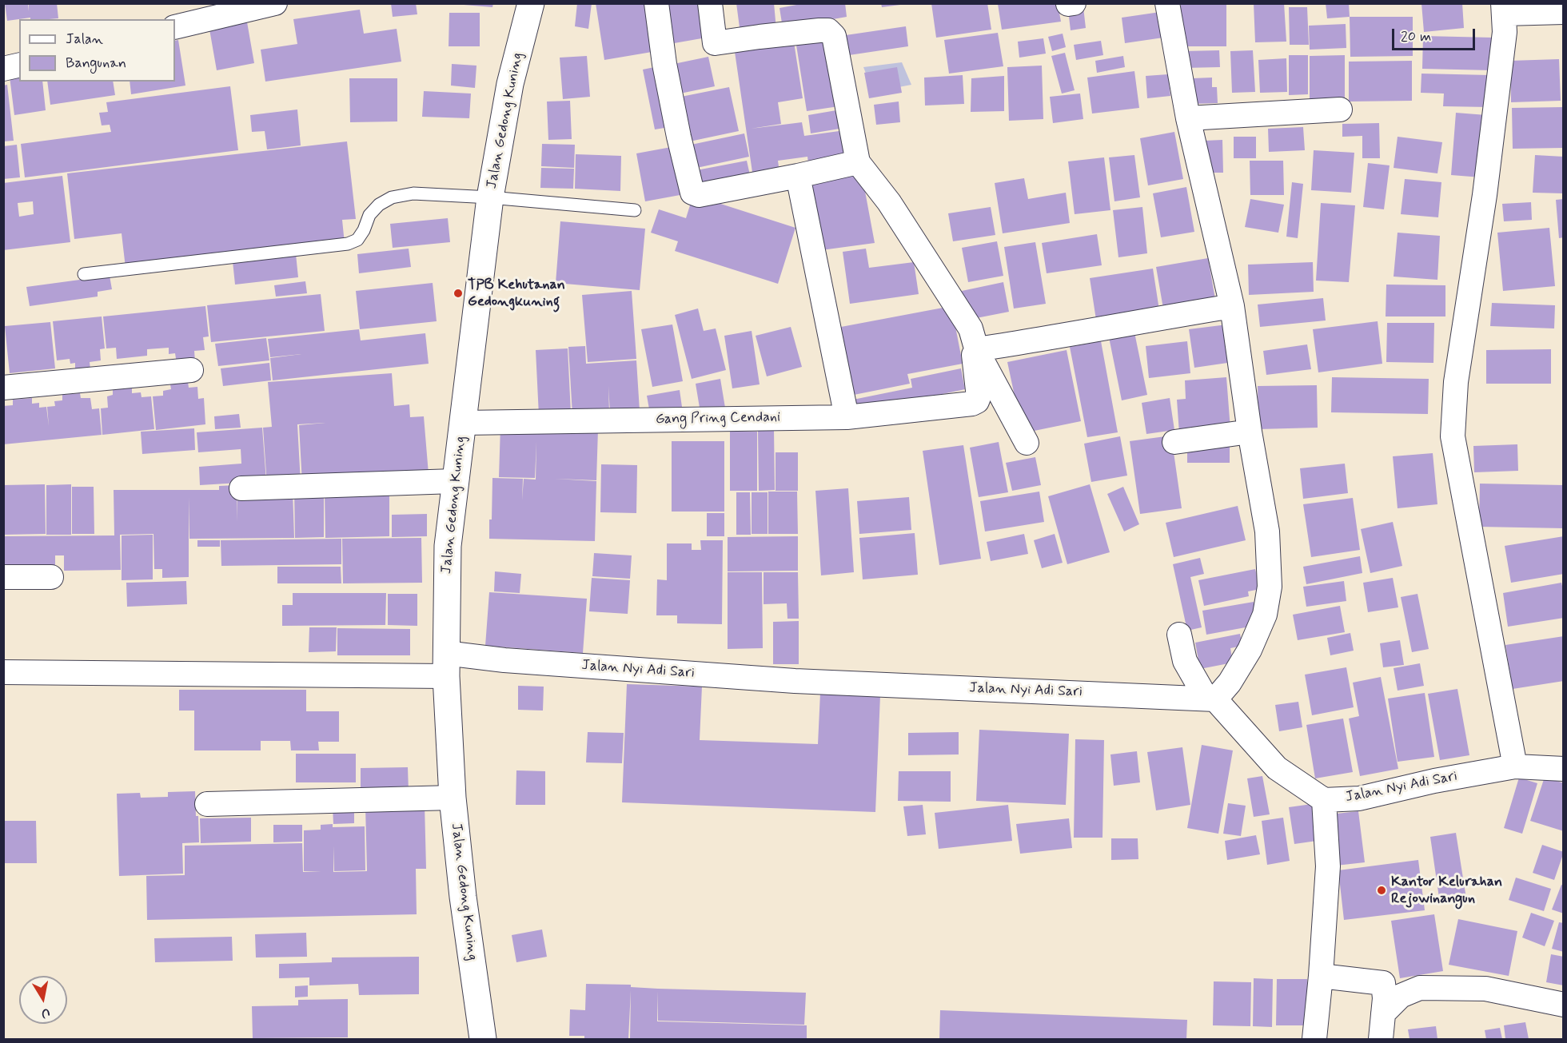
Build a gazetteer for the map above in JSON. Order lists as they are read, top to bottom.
{
  "streets": {
    "main road": ["Jalan Gedong Kuning"],
    "street": ["Gang Pring Cendani", "Jalan Nyi Adi Sari"]
  },
  "crossings": [
    ["Jalan Gedong Kuning", "Gang Pring Cendani"],
    ["Jalan Gedong Kuning", "Jalan Nyi Adi Sari"]
  ],
  "places": ["TPB Kehutanan Gedongkuning", "Kantor Kelurahan Rejowinangun"],
  "legend": ["Jalan", "Bangunan"],
  "scale_bar": "20 m",
  "north": "bottom"
}
